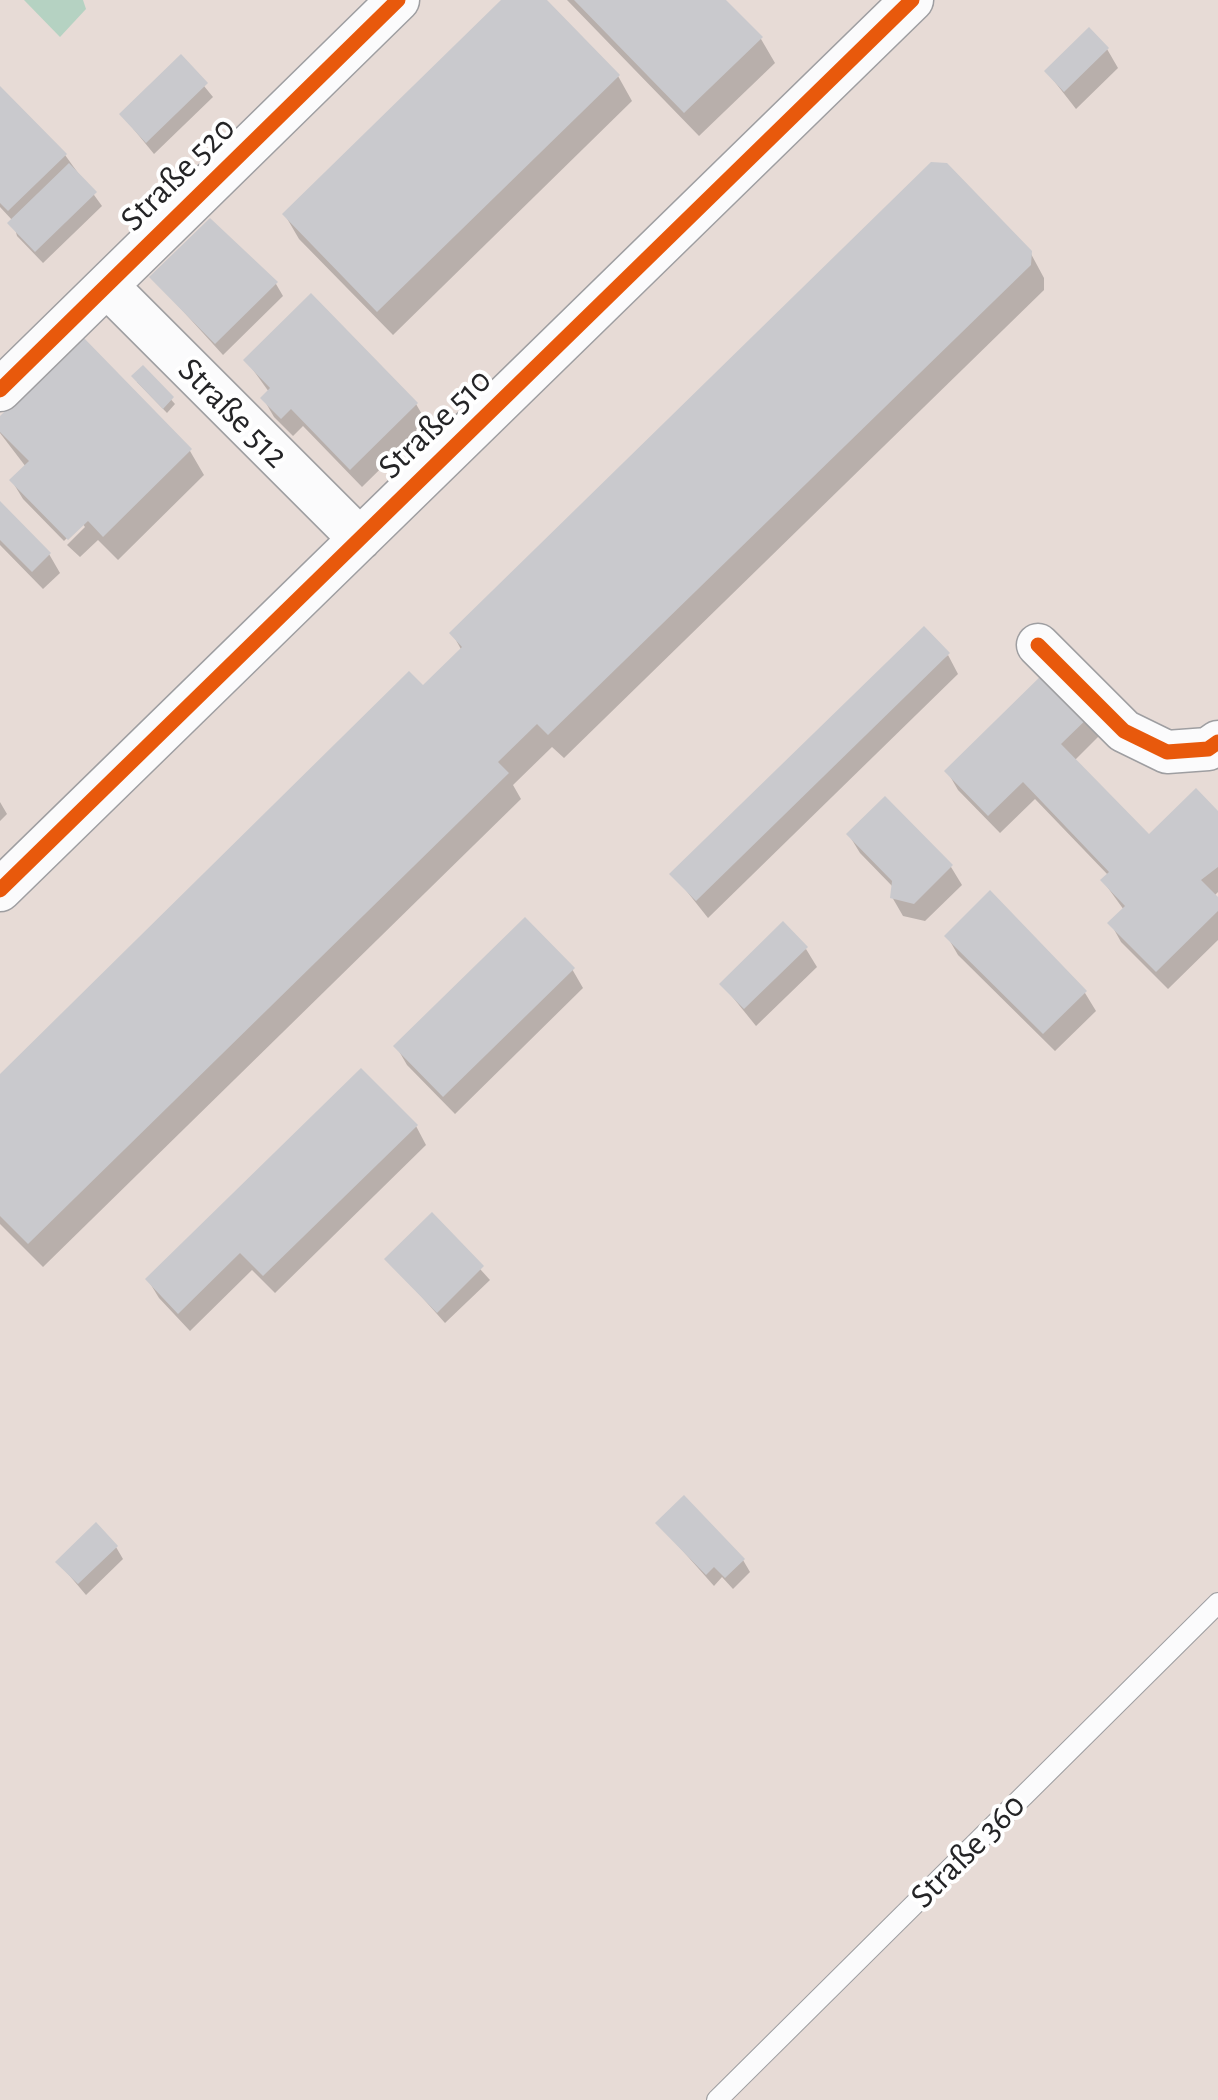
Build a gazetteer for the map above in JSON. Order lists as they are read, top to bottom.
{
  "streets": {
    "street": ["Straße 520", "Straße 512", "Straße 510"],
    "lane": ["Straße 360"]
  },
  "crossings": [
    ["Straße 520", "Straße 512"],
    ["Straße 512", "Straße 510"]
  ]
}
